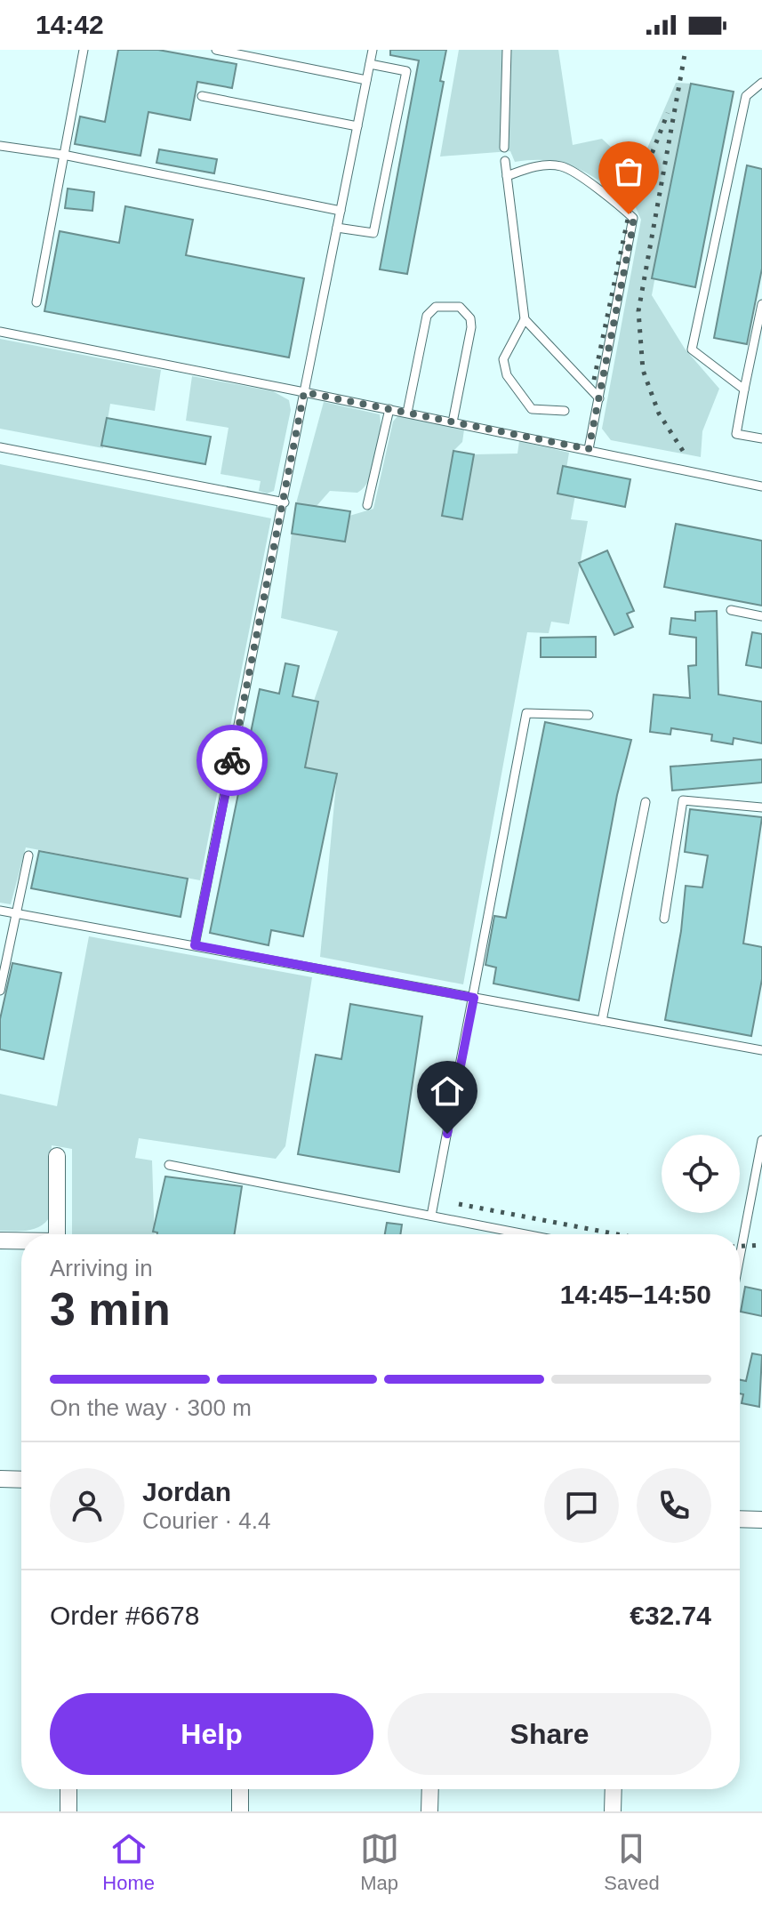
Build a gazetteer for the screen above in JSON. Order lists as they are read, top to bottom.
{
  "page": {
    "status": "14:42",
    "heading": ["3 min", "Arriving in", "14:45–14:50"],
    "panel": [
      "Jordan",
      "Courier · 4.4",
      "Order #6678",
      "€32.74"
    ],
    "bar": "On the way · 300 m",
    "buttons": ["Help", "Share"],
    "tabs": ["Home", "Map", "Saved"]
  }
}
